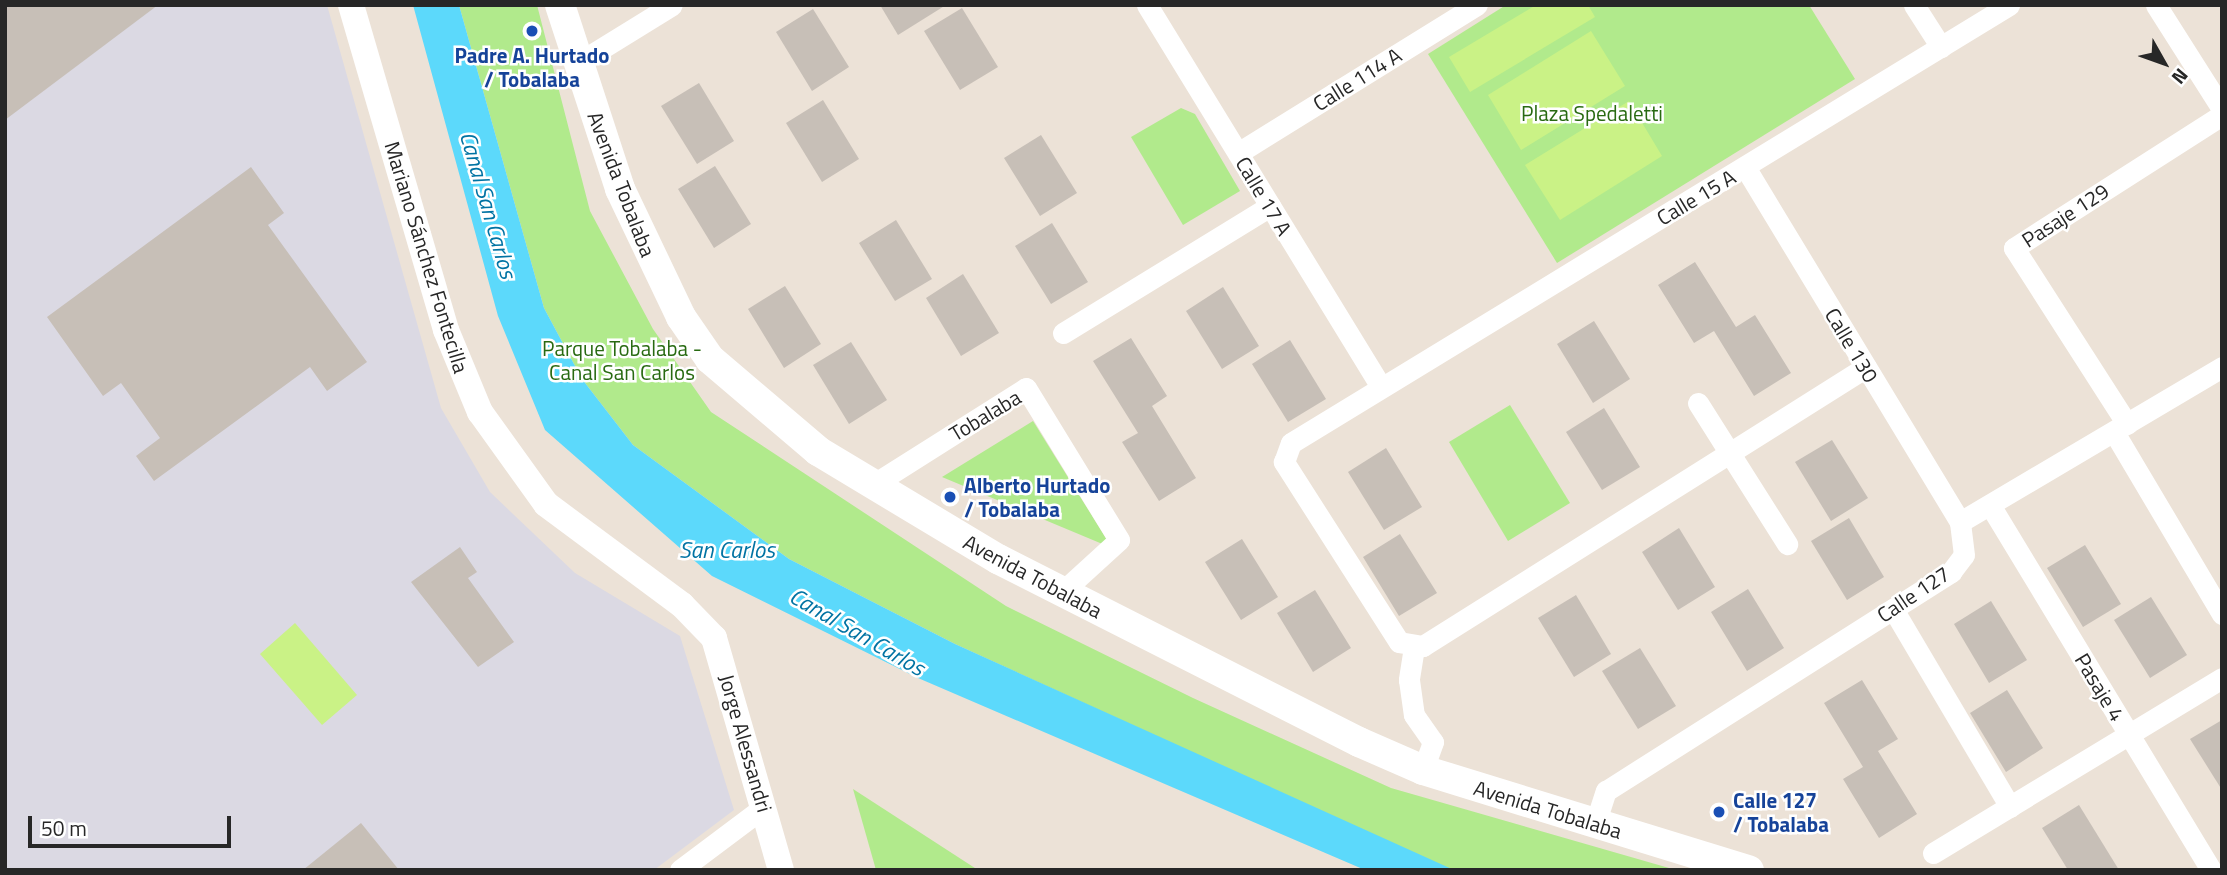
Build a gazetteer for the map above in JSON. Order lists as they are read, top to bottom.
{
  "streets": {
    "main road": ["Avenida Tobalaba"],
    "street": [
      "Calle 114 A",
      "Calle 17 A",
      "Calle 15 A",
      "Pasaje 129",
      "Mariano Sánchez Fontecilla",
      "Calle 130",
      "Tobalaba",
      "Calle 127",
      "Pasaje 4",
      "Jorge Alessandri"
    ]
  },
  "crossings": [
    ["Calle 114 A", "Calle 17 A"],
    ["Avenida Tobalaba", "Tobalaba"],
    ["Avenida Tobalaba", "Calle 127"],
    ["Calle 17 A", "Calle 15 A"],
    ["Calle 15 A", "Calle 130"],
    ["Mariano Sánchez Fontecilla", "Jorge Alessandri"],
    ["Calle 130", "Calle 127"]
  ],
  "water": ["Canal San Carlos", "San Carlos"],
  "parks": ["Plaza Spedaletti", "Parque Tobalaba - Canal San Carlos"],
  "places": ["Padre A. Hurtado / Tobalaba", "Alberto Hurtado / Tobalaba", "Calle 127 / Tobalaba"],
  "scale_bar": "50 m",
  "north": "bottom right"
}
